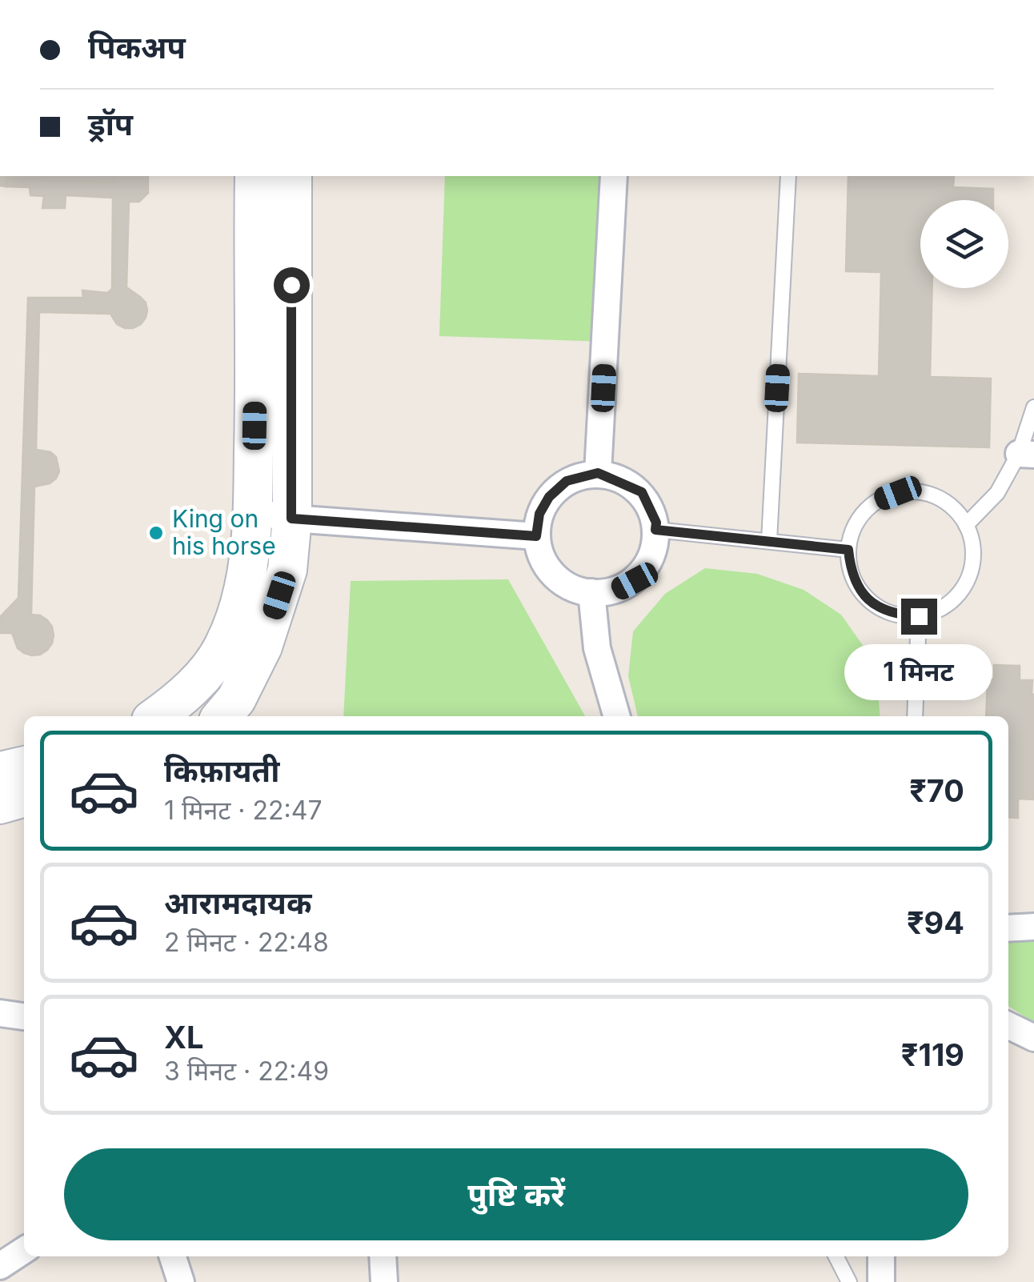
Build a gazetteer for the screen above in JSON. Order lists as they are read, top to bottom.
{
  "places": ["King on his horse"],
  "page": {
    "banner": ["पिकअप", "ड्रॉप"],
    "bubble": "1 मिनट",
    "list": [
      {
        "name": "किफ़ायती",
        "note": "1 मिनट · 22:47",
        "value": "₹70"
      },
      {
        "name": "आरामदायक",
        "note": "2 मिनट · 22:48",
        "value": "₹94"
      },
      {
        "name": "XL",
        "note": "3 मिनट · 22:49",
        "value": "₹119"
      }
    ],
    "buttons": "पुष्टि करें"
  }
}
